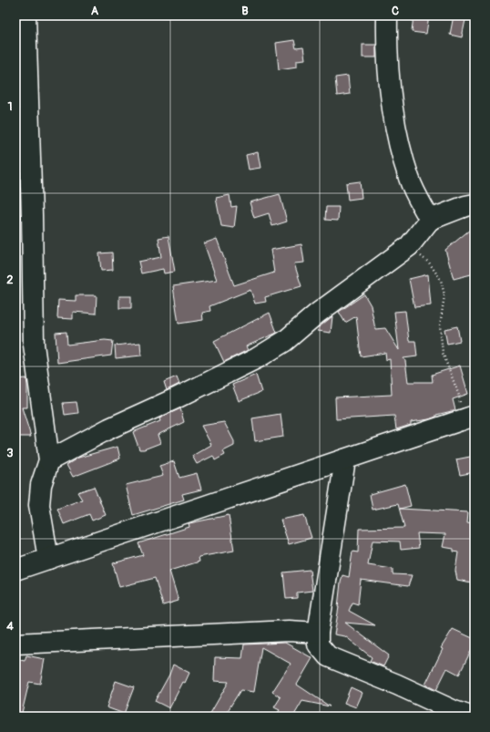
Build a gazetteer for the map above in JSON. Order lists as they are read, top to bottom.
{
  "grid": {
    "columns": ["A", "B", "C"],
    "rows": [
      "1",
      "2",
      "3",
      "4"
    ]
  }
}
